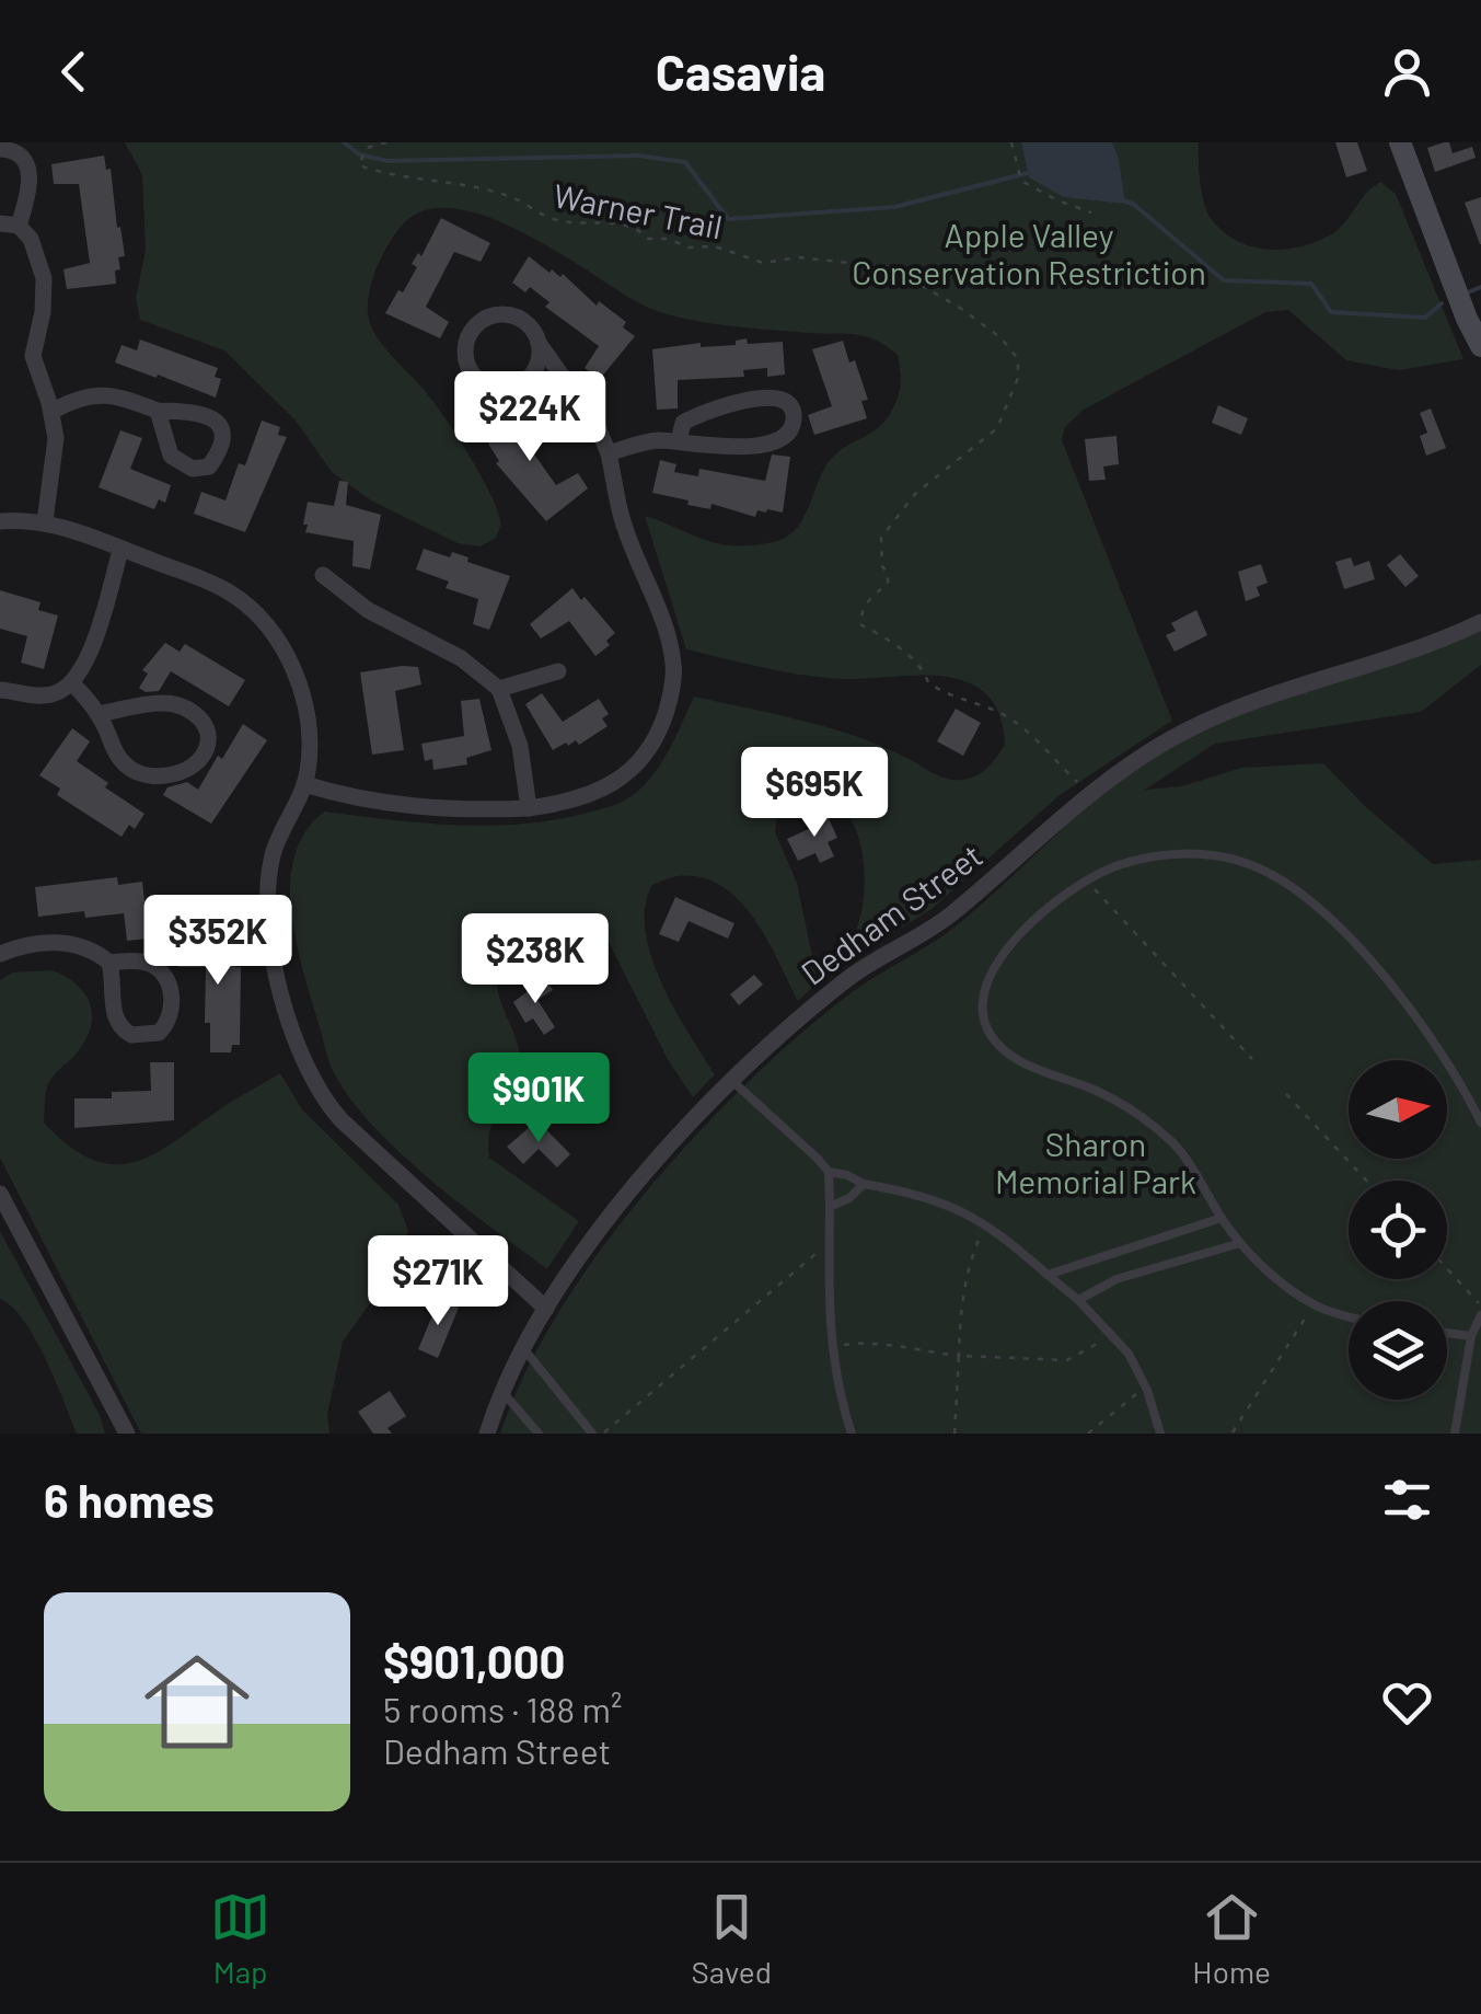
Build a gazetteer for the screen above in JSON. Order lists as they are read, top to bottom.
{
  "streets": {
    "street": ["Dedham Street"],
    "path": ["Warner Trail"]
  },
  "crossings": [
    ["Warner Trail", "Dedham Street"]
  ],
  "parks": ["Apple Valley Conservation Restriction", "Sharon Memorial Park"],
  "north": "right",
  "page": {
    "header": "Casavia",
    "price": [
      "$224K",
      "$695K",
      "$352K",
      "$238K",
      "$901K",
      "$271K"
    ],
    "heading": "6 homes",
    "list": [
      {
        "name": "$901,000",
        "note": "5 rooms · 188 m² · Dedham Street"
      }
    ],
    "tabs": ["Map", "Saved", "Home"]
  }
}
